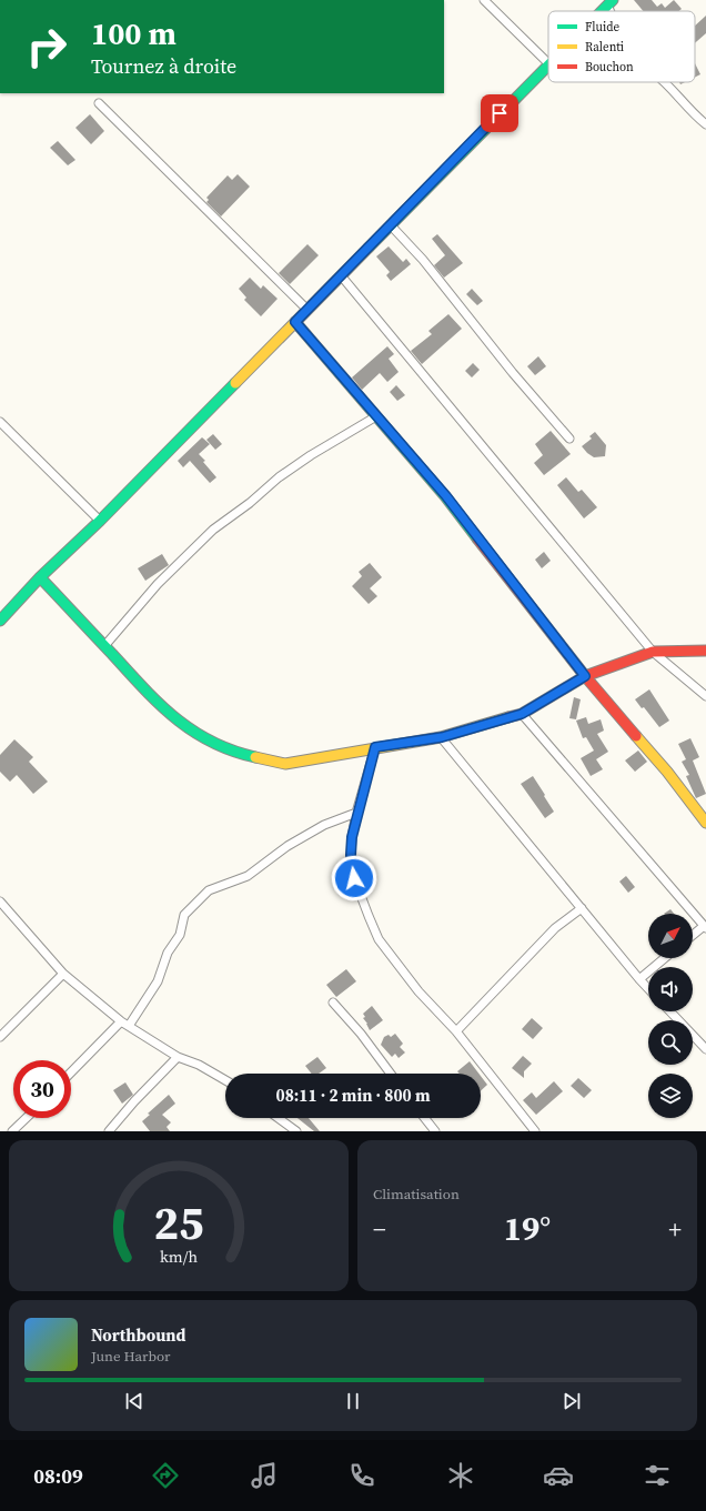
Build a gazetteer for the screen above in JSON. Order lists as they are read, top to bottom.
{
  "legend": ["Fluide", "Ralenti", "Bouchon"],
  "north": "top right",
  "page": {
    "turn": ["100 m", "Tournez à droite"],
    "limit": "30",
    "trip": "08:11 · 2 min · 800 m",
    "tile": "Climatisation",
    "heat": ["−", "19°", "+"],
    "song": ["Northbound", "June Harbor"],
    "tabs": "08:09",
    "gauge": ["25", "km/h"]
  }
}
